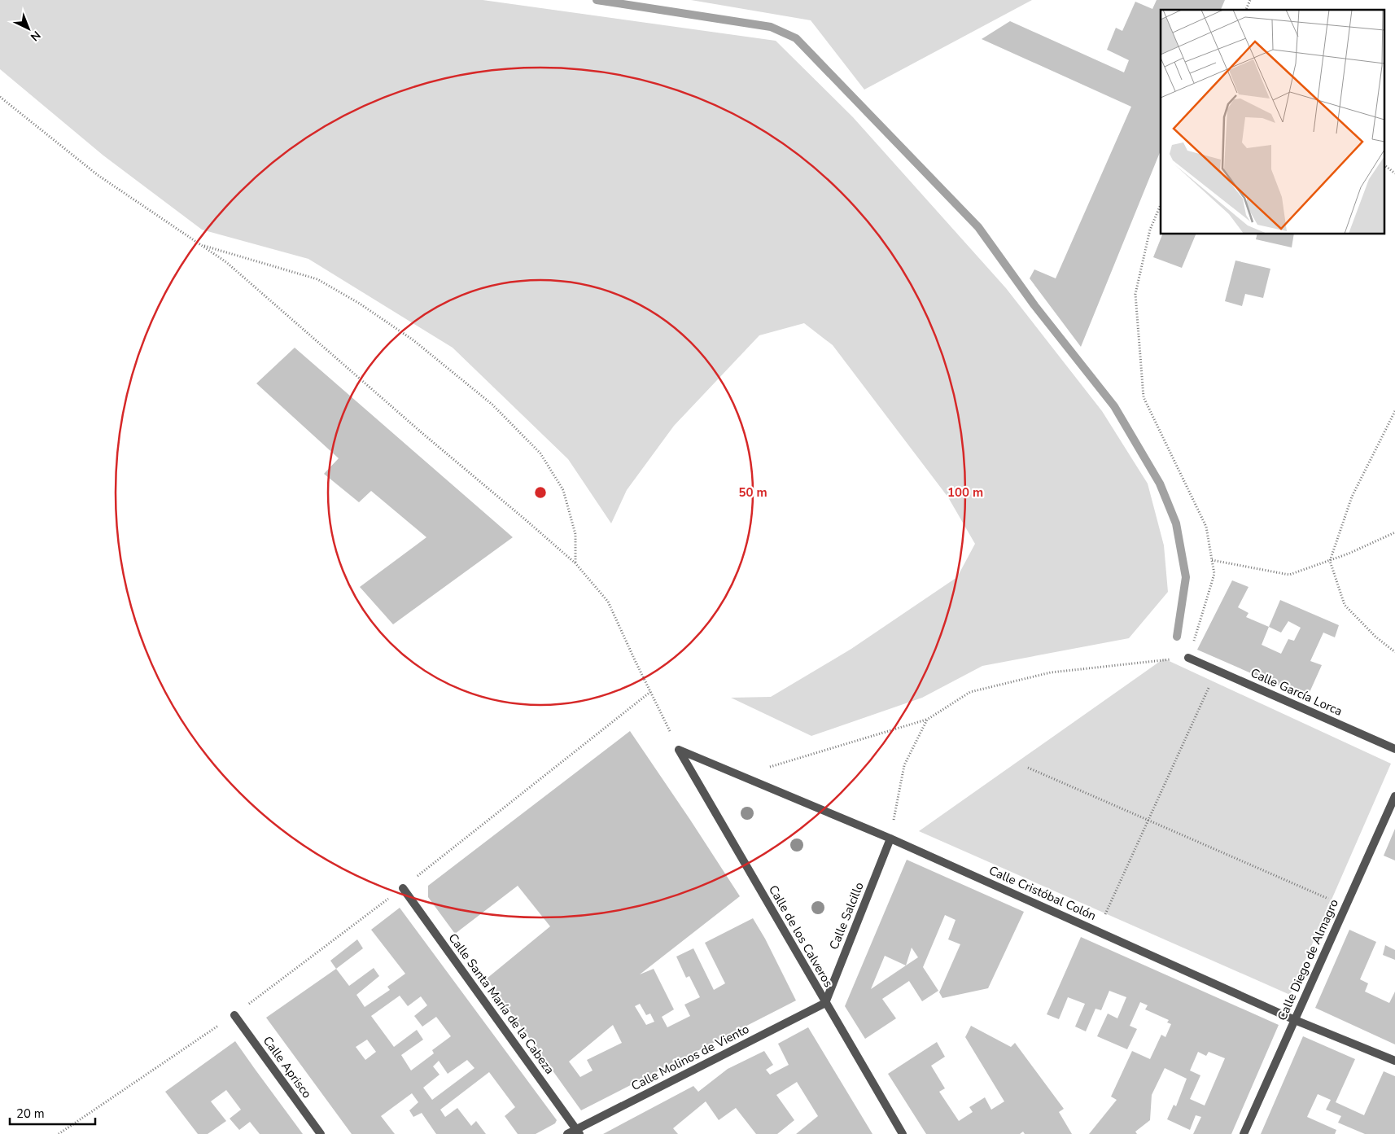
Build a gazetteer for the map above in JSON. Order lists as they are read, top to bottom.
{
  "streets": {
    "street": [
      "Calle García Lorca",
      "Calle Cristóbal Colón",
      "Calle Salcillo",
      "Calle de los Calveros",
      "Calle Diego de Almagro",
      "Calle Santa María de la Cabeza",
      "Calle Molinos de Viento",
      "Calle Aprisco"
    ]
  },
  "crossings": [
    ["Calle Cristóbal Colón", "Calle Salcillo"],
    ["Calle Cristóbal Colón", "Calle de los Calveros"],
    ["Calle Cristóbal Colón", "Calle Diego de Almagro"],
    ["Calle Salcillo", "Calle de los Calveros"],
    ["Calle Salcillo", "Calle Molinos de Viento"],
    ["Calle de los Calveros", "Calle Molinos de Viento"],
    ["Calle Santa María de la Cabeza", "Calle Molinos de Viento"]
  ],
  "scale_bar": "20 m",
  "north": "bottom right",
  "rings": ["50 m", "100 m"]
}
